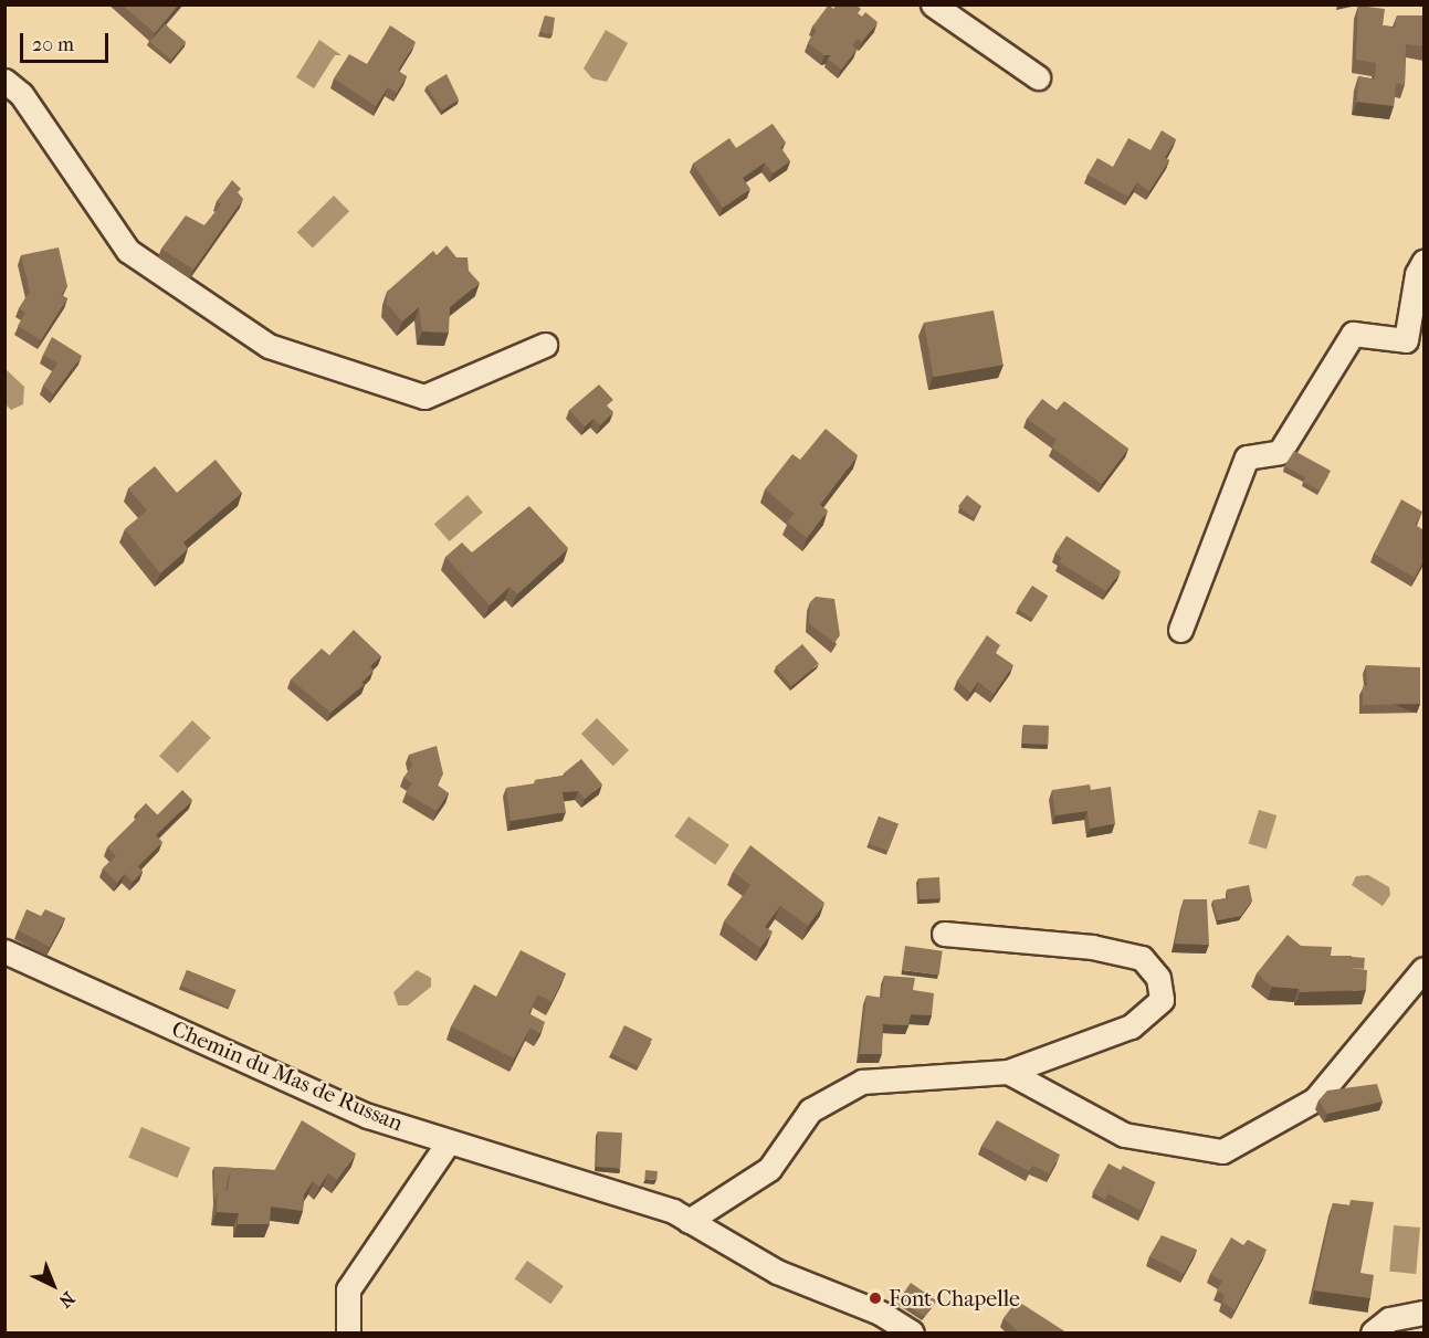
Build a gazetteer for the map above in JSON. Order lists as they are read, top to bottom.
{
  "streets": {
    "street": ["Chemin du Mas de Russan"]
  },
  "places": ["Font Chapelle"],
  "scale_bar": "20 m",
  "north": "bottom right"
}
